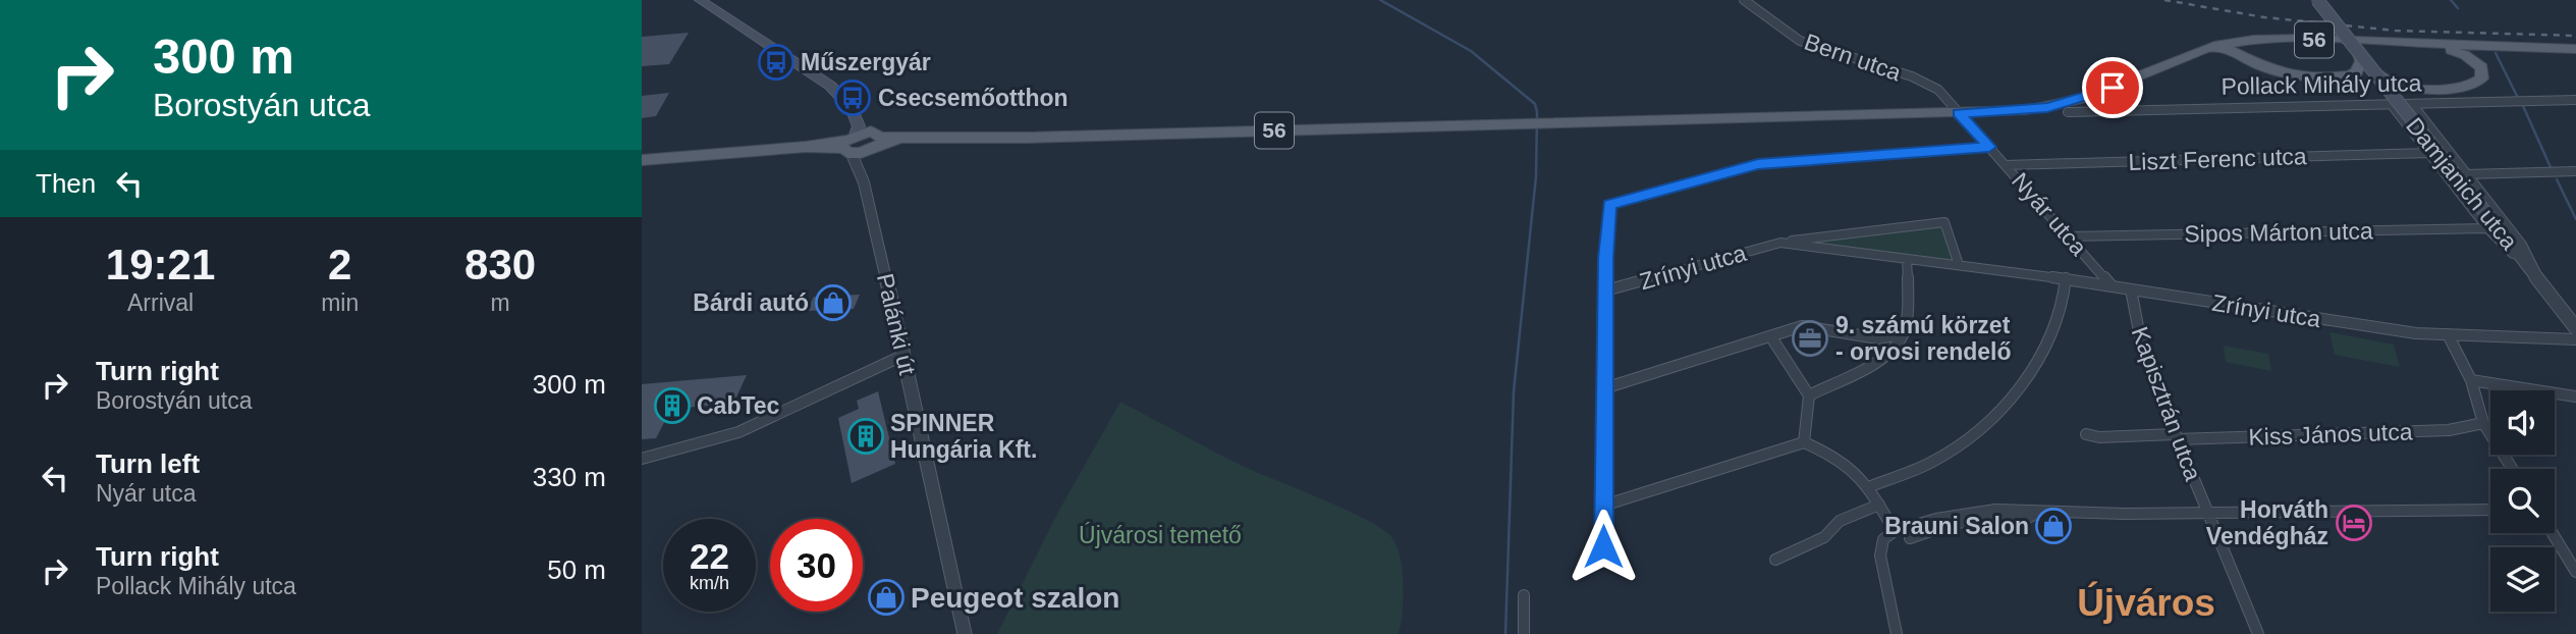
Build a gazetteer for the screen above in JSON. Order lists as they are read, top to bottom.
{
  "streets": {
    "main road": [
      "56",
      "Pollack Mihály utca",
      "Damjanich utca",
      "Palánki út"
    ],
    "street": [
      "Bern utca",
      "Liszt Ferenc utca",
      "Nyár utca",
      "Sipos Márton utca",
      "Zrínyi utca",
      "Kapisztrán utca",
      "Kiss János utca"
    ]
  },
  "crossings": [
    ["56", "Pollack Mihály utca"],
    ["56", "Palánki út"],
    ["Bern utca", "Pollack Mihály utca"],
    ["Bern utca", "Nyár utca"],
    ["Pollack Mihály utca", "Damjanich utca"],
    ["Pollack Mihály utca", "Nyár utca"],
    ["Pollack Mihály utca", "Palánki út"],
    ["Liszt Ferenc utca", "Damjanich utca"],
    ["Liszt Ferenc utca", "Nyár utca"],
    ["Damjanich utca", "Sipos Márton utca"],
    ["Nyár utca", "Sipos Márton utca"],
    ["Nyár utca", "Zrínyi utca"],
    ["Zrínyi utca", "Kapisztrán utca"],
    ["Kapisztrán utca", "Kiss János utca"]
  ],
  "districts": ["Újváros"],
  "parks": ["Újvárosi temető"],
  "places": {
    "bus stop": ["Műszergyár", "Csecsemőotthon"],
    "shop": ["Bárdi autó", "Brauni Salon", "Peugeot szalon"],
    "office": ["9. számú körzet - orvosi rendelő"],
    "building": ["CabTec", "SPINNER Hungária Kft."],
    "hotel": ["Horváth Vendégház"]
  },
  "page": {
    "turn": ["300 m", "Borostyán utca"],
    "then": "Then",
    "eta": [
      "19:21",
      "Arrival",
      "2",
      "min",
      "830",
      "m"
    ],
    "list": [
      {
        "name": "Turn right",
        "note": "Borostyán utca",
        "value": "300 m"
      },
      {
        "name": "Turn left",
        "note": "Nyár utca",
        "value": "330 m"
      },
      {
        "name": "Turn right",
        "note": "Pollack Mihály utca",
        "value": "50 m"
      }
    ],
    "speed": "22 km/h",
    "limit": "30"
  }
}
